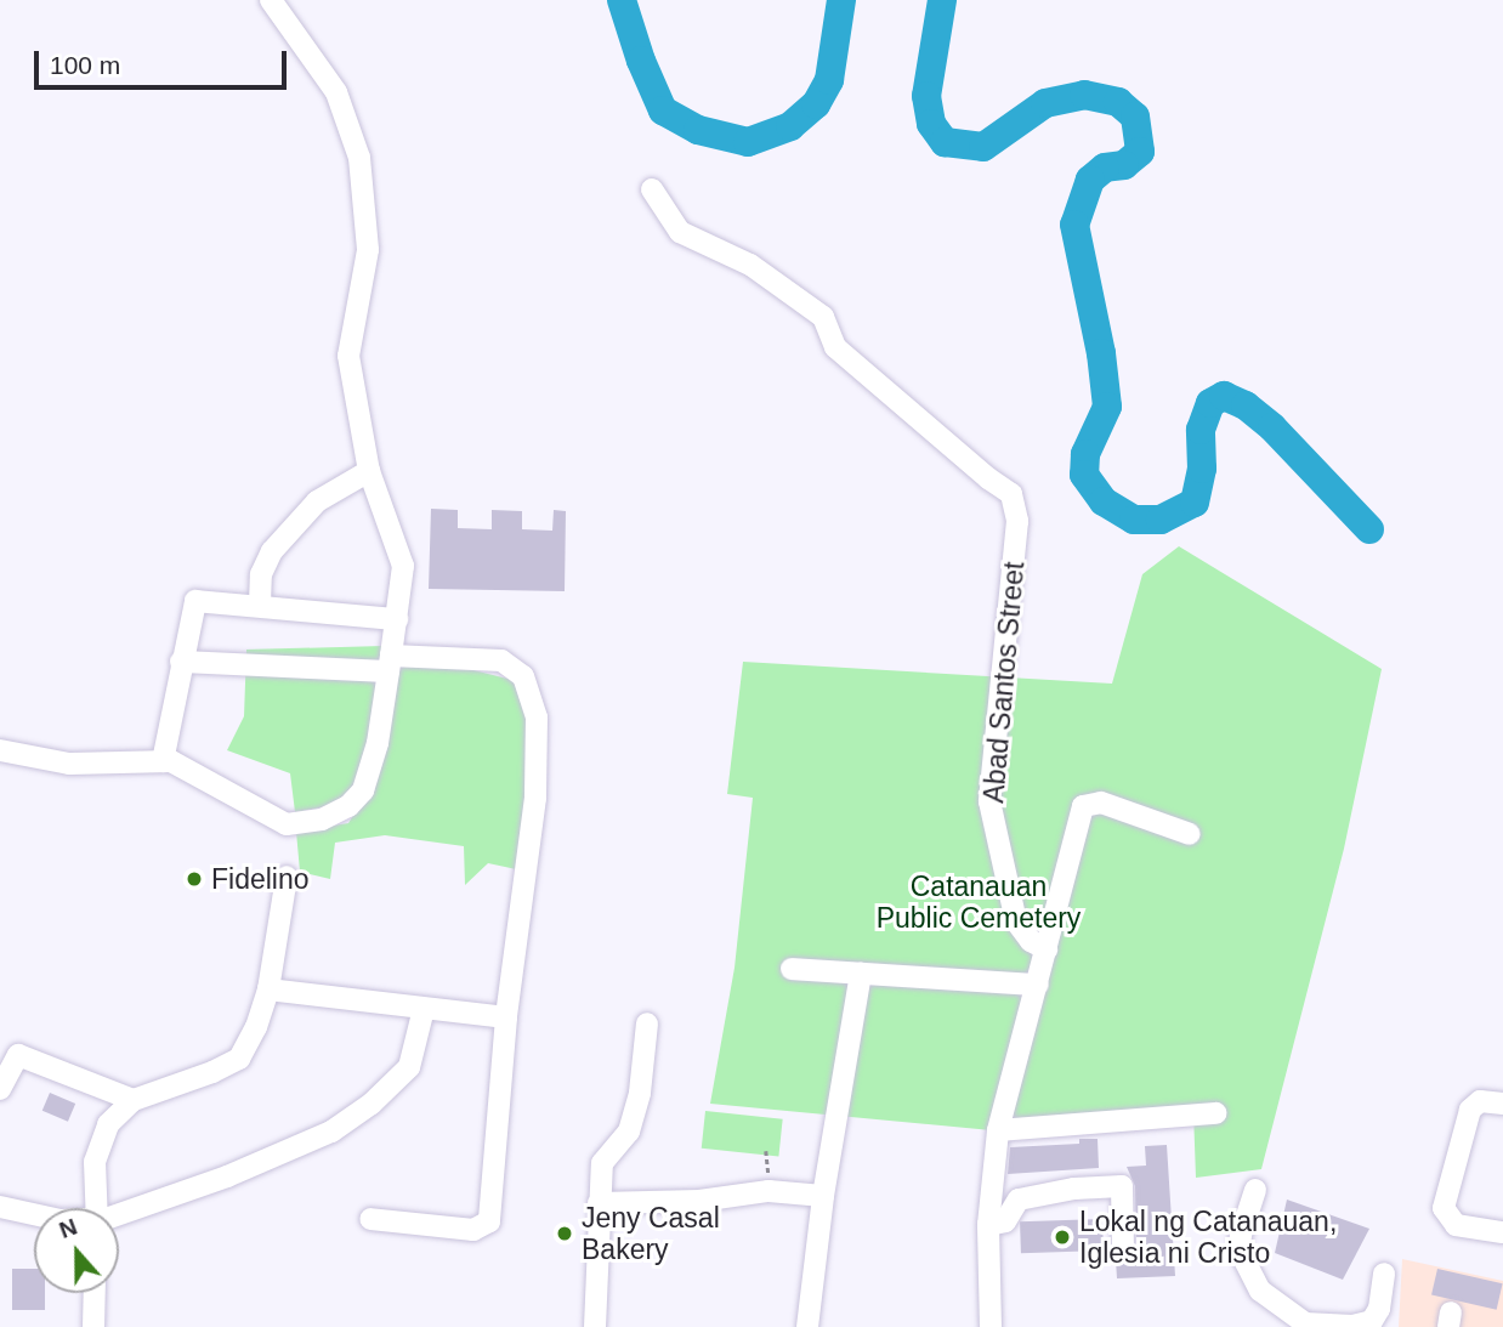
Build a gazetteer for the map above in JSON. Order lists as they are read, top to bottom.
{
  "streets": {
    "street": ["Abad Santos Street"]
  },
  "parks": ["Catanauan Public Cemetery"],
  "places": ["Fidelino", "Jeny Casal Bakery", "Lokal ng Catanauan, Iglesia ni Cristo"],
  "scale_bar": "100 m",
  "north": "top"
}
